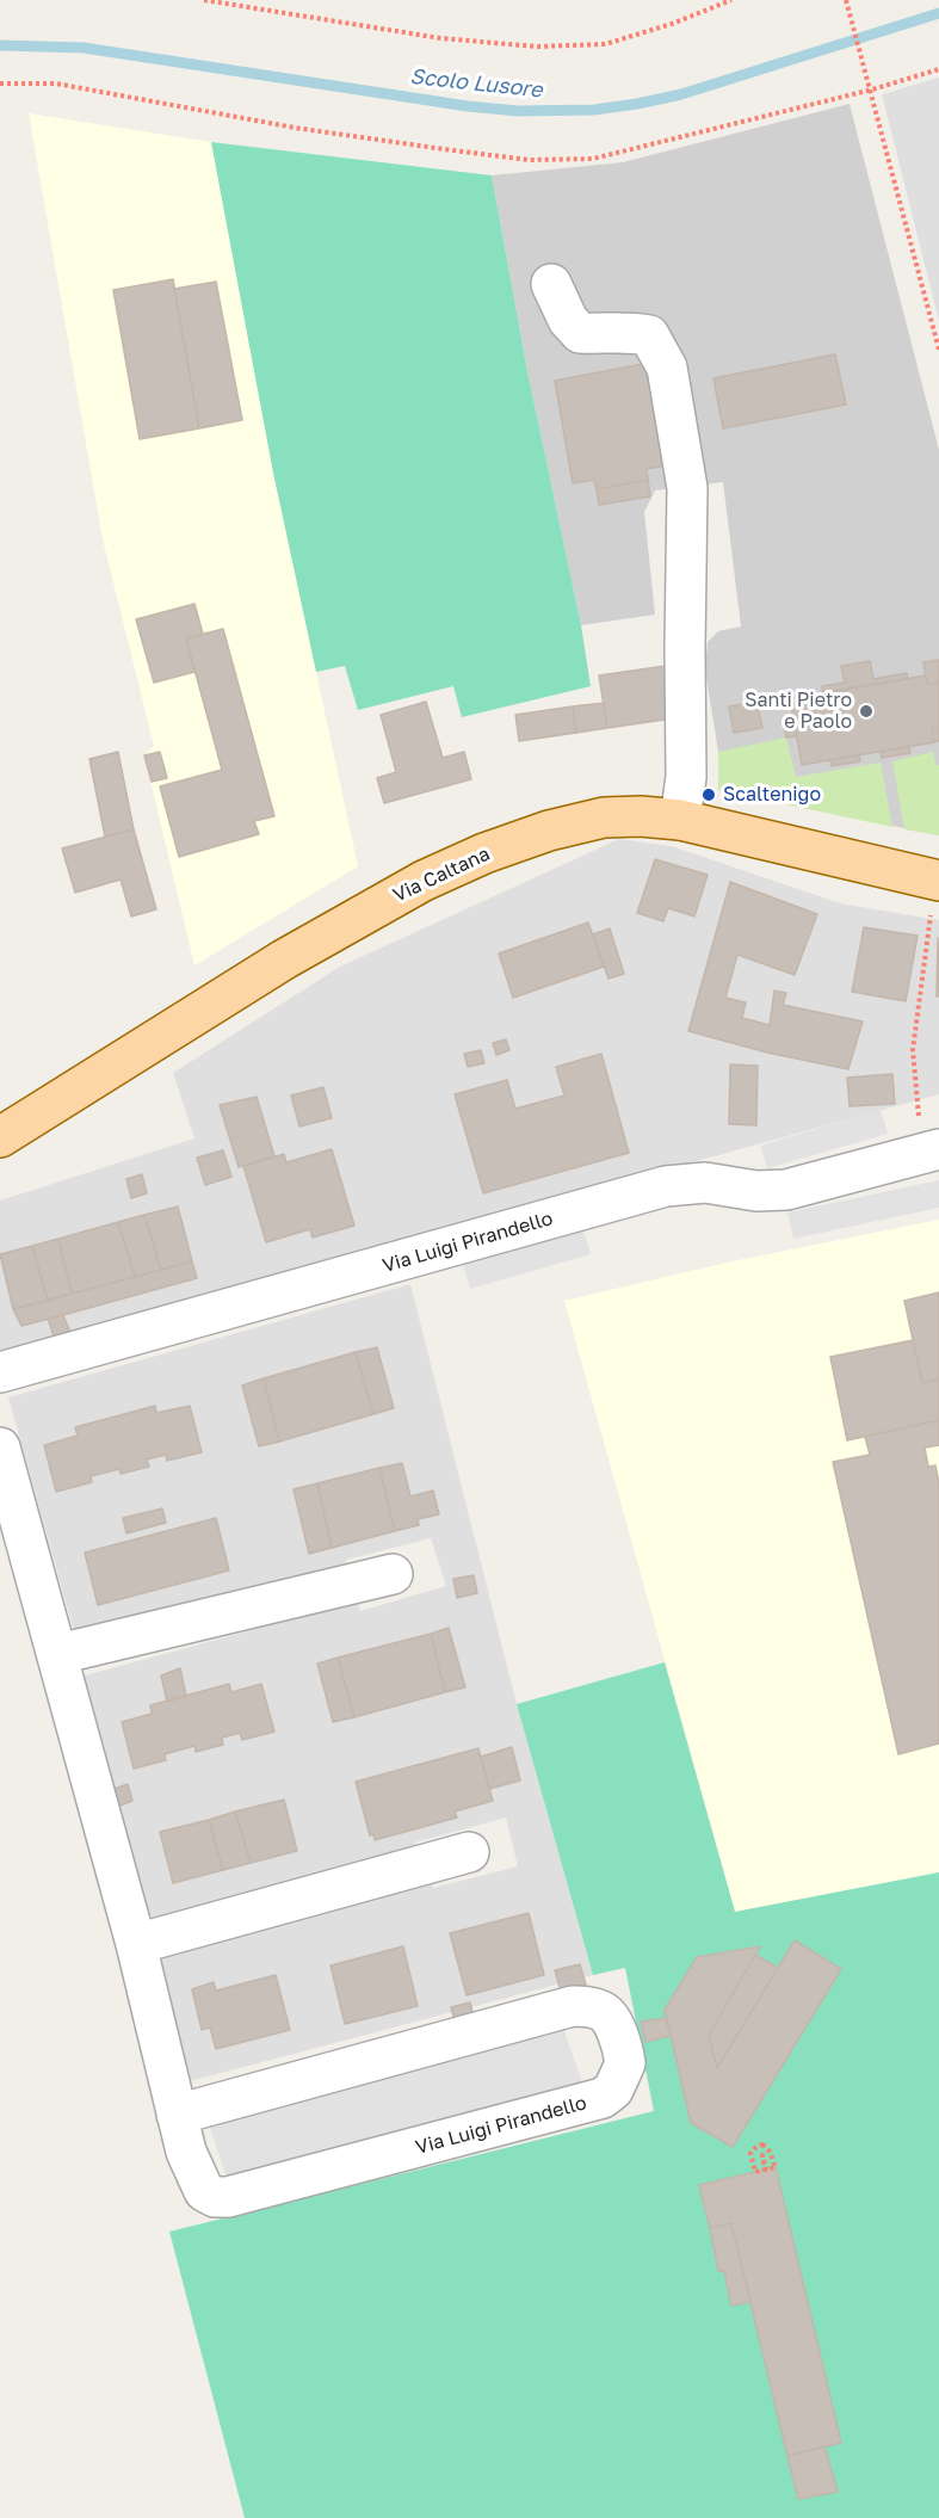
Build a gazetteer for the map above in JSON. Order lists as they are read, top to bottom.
{
  "streets": {
    "main road": ["Via Caltana"],
    "street": ["Via Luigi Pirandello"]
  },
  "water": ["Scolo Lusore"],
  "places": ["Santi Pietro e Paolo", "Scaltenigo"]
}
